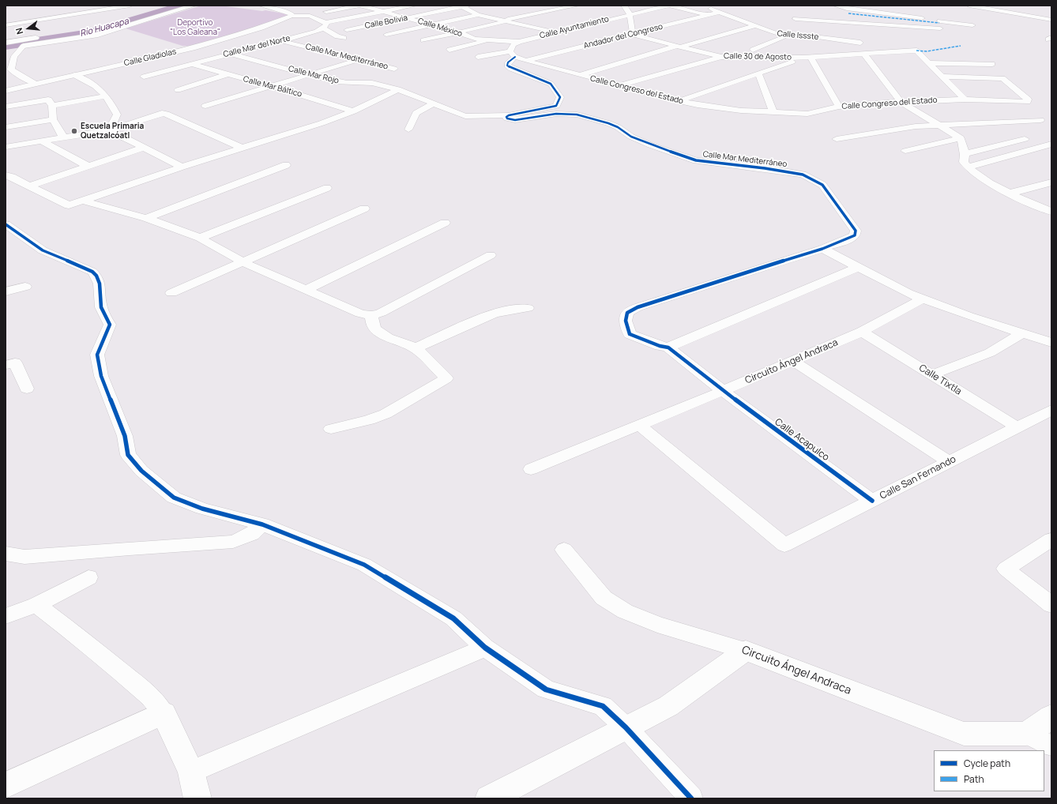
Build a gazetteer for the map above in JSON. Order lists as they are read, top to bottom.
{
  "streets": {
    "street": [
      "Calle Bolivia",
      "Calle México",
      "Calle Ayuntamiento",
      "Calle Issste",
      "Andador del Congreso",
      "Calle Mar del Norte",
      "Calle Mar Mediterráneo",
      "Calle 30 de Agosto",
      "Calle Gladiolas",
      "Calle Mar Rojo",
      "Calle Mar Báltico",
      "Calle Congreso del Estado",
      "Circuito Ángel Andraca",
      "Calle Tixtla",
      "Calle Acapulco",
      "Calle San Fernando"
    ]
  },
  "crossings": [
    ["Calle Bolivia", "Calle México"],
    ["Calle México", "Calle Ayuntamiento"],
    ["Calle México", "Calle Mar del Norte"],
    ["Calle Issste", "Andador del Congreso"],
    ["Andador del Congreso", "Calle 30 de Agosto"],
    ["Andador del Congreso", "Calle Congreso del Estado"],
    ["Calle Mar del Norte", "Calle Mar Mediterráneo"],
    ["Calle Mar del Norte", "Calle Mar Rojo"],
    ["Calle Mar del Norte", "Calle Mar Báltico"],
    ["Calle Mar Mediterráneo", "Calle Mar Rojo"],
    ["Calle Mar Mediterráneo", "Calle Acapulco"],
    ["Circuito Ángel Andraca", "Calle Tixtla"],
    ["Circuito Ángel Andraca", "Calle Acapulco"],
    ["Circuito Ángel Andraca", "Calle San Fernando"],
    ["Calle Tixtla", "Calle San Fernando"],
    ["Calle Acapulco", "Calle San Fernando"]
  ],
  "water": ["Río Huacapa"],
  "parks": ["Deportivo \"Los Galeana\""],
  "places": ["Escuela Primaria Quetzalcóatl"],
  "legend": ["Cycle path", "Path"],
  "north": "left"
}
